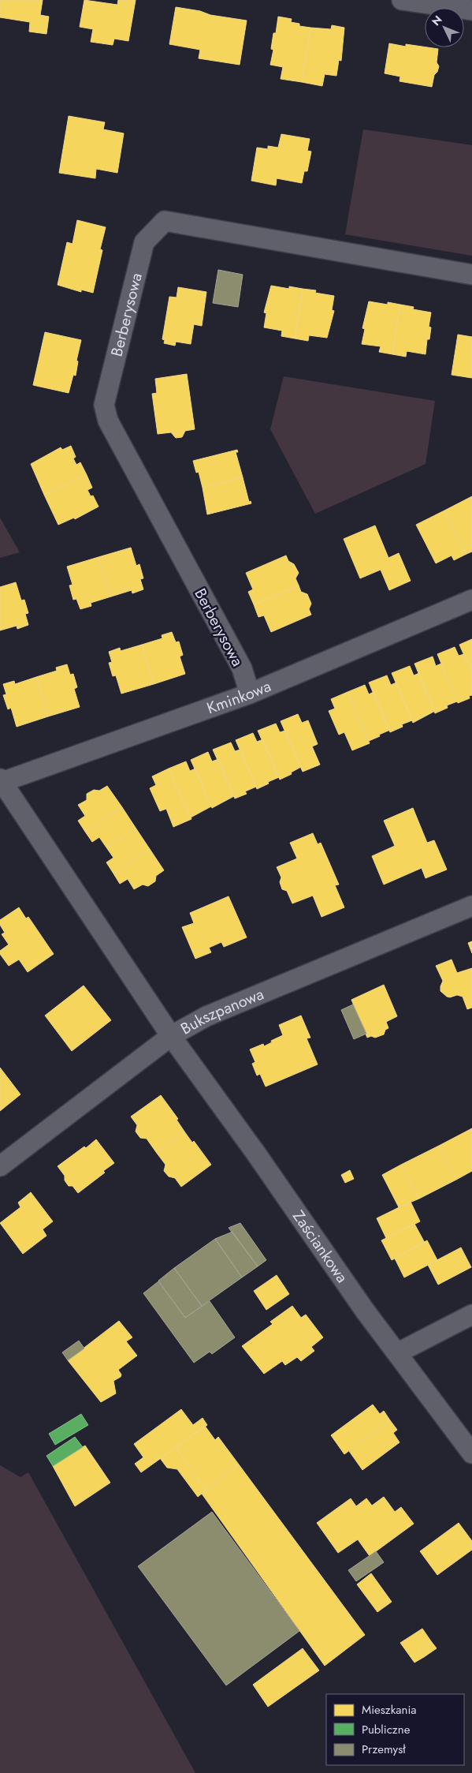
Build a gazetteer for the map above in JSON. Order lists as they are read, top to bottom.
{
  "streets": {
    "street": [
      "Berberysowa",
      "Kminkowa",
      "Bukszpanowa",
      "Zaściankowa"
    ]
  },
  "crossings": [
    ["Berberysowa", "Kminkowa"],
    ["Kminkowa", "Bukszpanowa"],
    ["Kminkowa", "Zaściankowa"],
    ["Bukszpanowa", "Zaściankowa"]
  ],
  "legend": ["Mieszkania", "Publiczne", "Przemysł"],
  "north": "top left"
}
